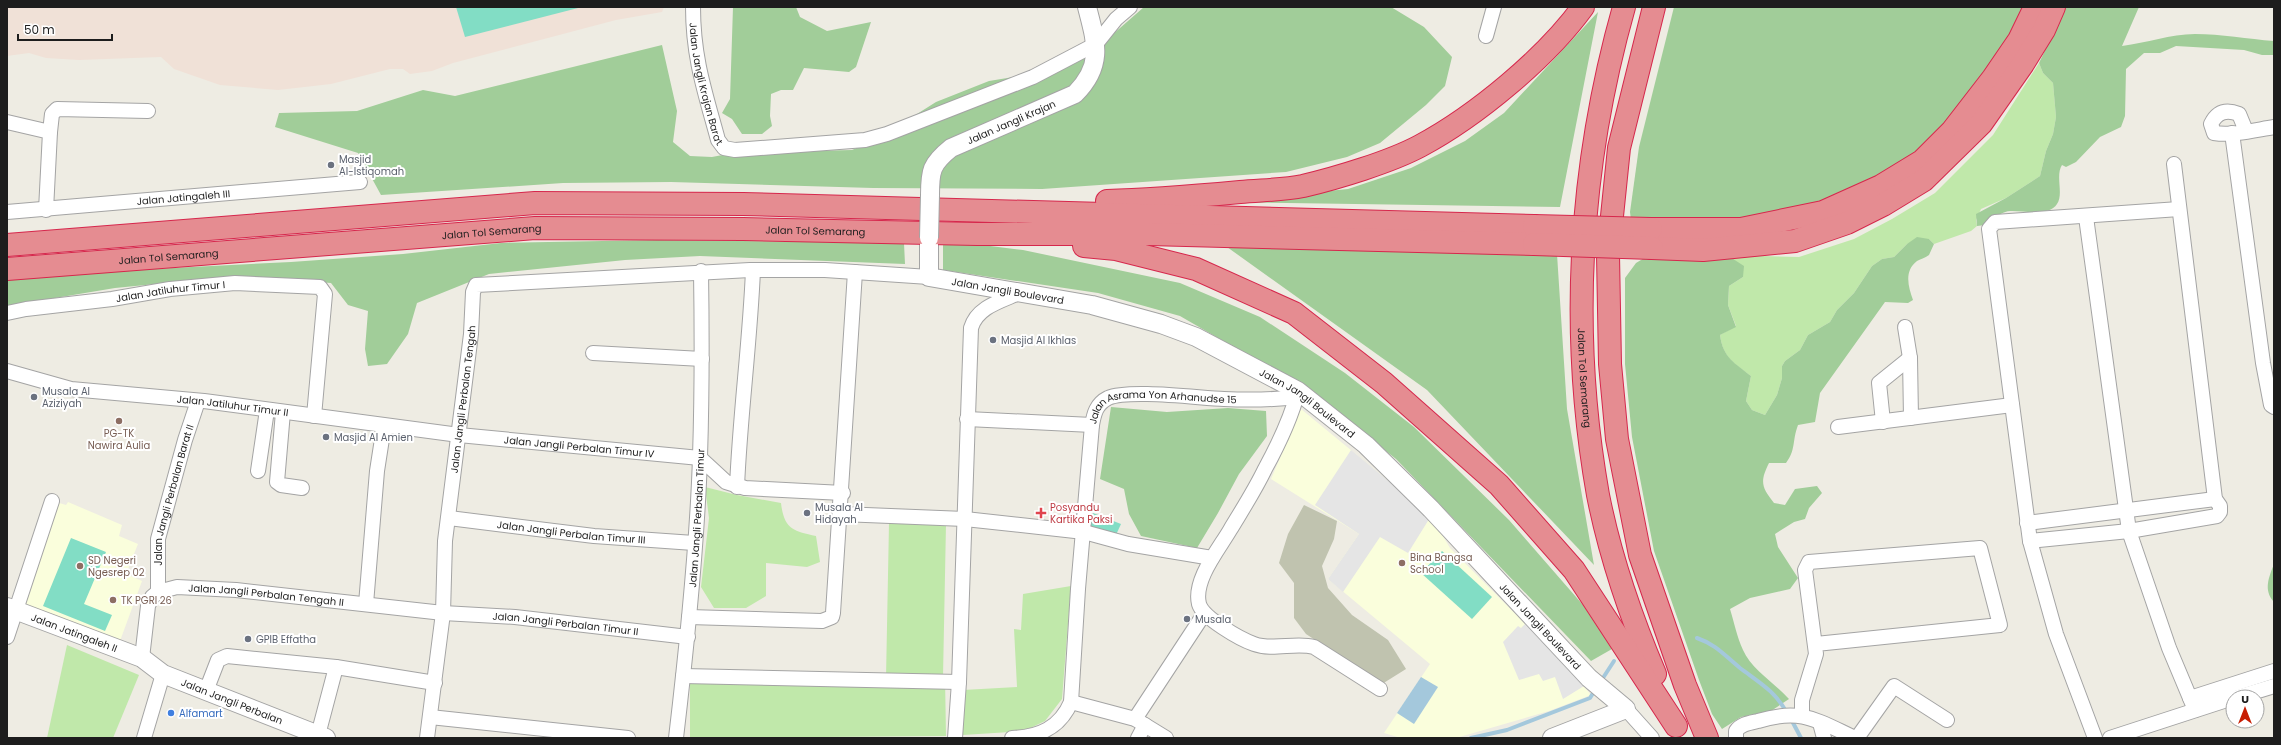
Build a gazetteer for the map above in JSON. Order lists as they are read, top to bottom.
{
  "streets": {
    "highway": ["Jalan Tol Semarang"],
    "street": [
      "Jalan Jangli Krajan Barat",
      "Jalan Jangli Krajan",
      "Jalan Jatingaleh III",
      "Jalan Jatiluhur Timur I",
      "Jalan Jangli Boulevard",
      "Jalan Jangli Perbalan Tengah",
      "Jalan Jatiluhur Timur II",
      "Jalan Asrama Yon Arhanudse 15",
      "Jalan Jangli Perbalan Timur IV",
      "Jalan Jangli Perbalan Barat II",
      "Jalan Jangli Perbalan Timur",
      "Jalan Jangli Perbalan Timur III",
      "Jalan Jangli Perbalan Tengah II",
      "Jalan Jangli Perbalan Timur II",
      "Jalan Jatingaleh II",
      "Jalan Jangli Perbalan"
    ]
  },
  "crossings": [
    ["Jalan Jangli Krajan Barat", "Jalan Jangli Krajan"],
    ["Jalan Jangli Krajan", "Jalan Jangli Boulevard"],
    ["Jalan Jatiluhur Timur I", "Jalan Jatiluhur Timur II"],
    ["Jalan Jangli Boulevard", "Jalan Asrama Yon Arhanudse 15"],
    ["Jalan Jangli Perbalan Tengah", "Jalan Jatiluhur Timur II"],
    ["Jalan Jangli Perbalan Tengah", "Jalan Jangli Perbalan Timur IV"],
    ["Jalan Jangli Perbalan Tengah", "Jalan Jangli Perbalan Timur"],
    ["Jalan Jangli Perbalan Tengah", "Jalan Jangli Perbalan Timur III"],
    ["Jalan Jangli Perbalan Tengah", "Jalan Jangli Perbalan Tengah II"],
    ["Jalan Jangli Perbalan Tengah", "Jalan Jangli Perbalan Timur II"],
    ["Jalan Jatiluhur Timur II", "Jalan Jangli Perbalan Timur IV"],
    ["Jalan Jatiluhur Timur II", "Jalan Jangli Perbalan Barat II"],
    ["Jalan Jangli Perbalan Timur IV", "Jalan Jangli Perbalan Timur"],
    ["Jalan Jangli Perbalan Barat II", "Jalan Jangli Perbalan Tengah II"],
    ["Jalan Jangli Perbalan Timur", "Jalan Jangli Perbalan Timur III"],
    ["Jalan Jangli Perbalan Timur", "Jalan Jangli Perbalan Timur II"],
    ["Jalan Jangli Perbalan Tengah II", "Jalan Jangli Perbalan Timur II"],
    ["Jalan Jatingaleh II", "Jalan Jangli Perbalan"]
  ],
  "places": {
    "other": [
      "Masjid Al-Istiqomah",
      "Masjid Al Ikhlas",
      "Musala Al Aziziyah",
      "PG-TK Nawira Aulia",
      "Masjid Al Amien",
      "Musala Al Hidayah",
      "Bina Bangsa School",
      "SD Negeri Ngesrep 02",
      "TK PGRI 26",
      "Musala",
      "GPIB Effatha",
      "Alfamart"
    ],
    "health": ["Posyandu Kartika Paksi"]
  },
  "scale_bar": "50 m",
  "north": "top"
}
